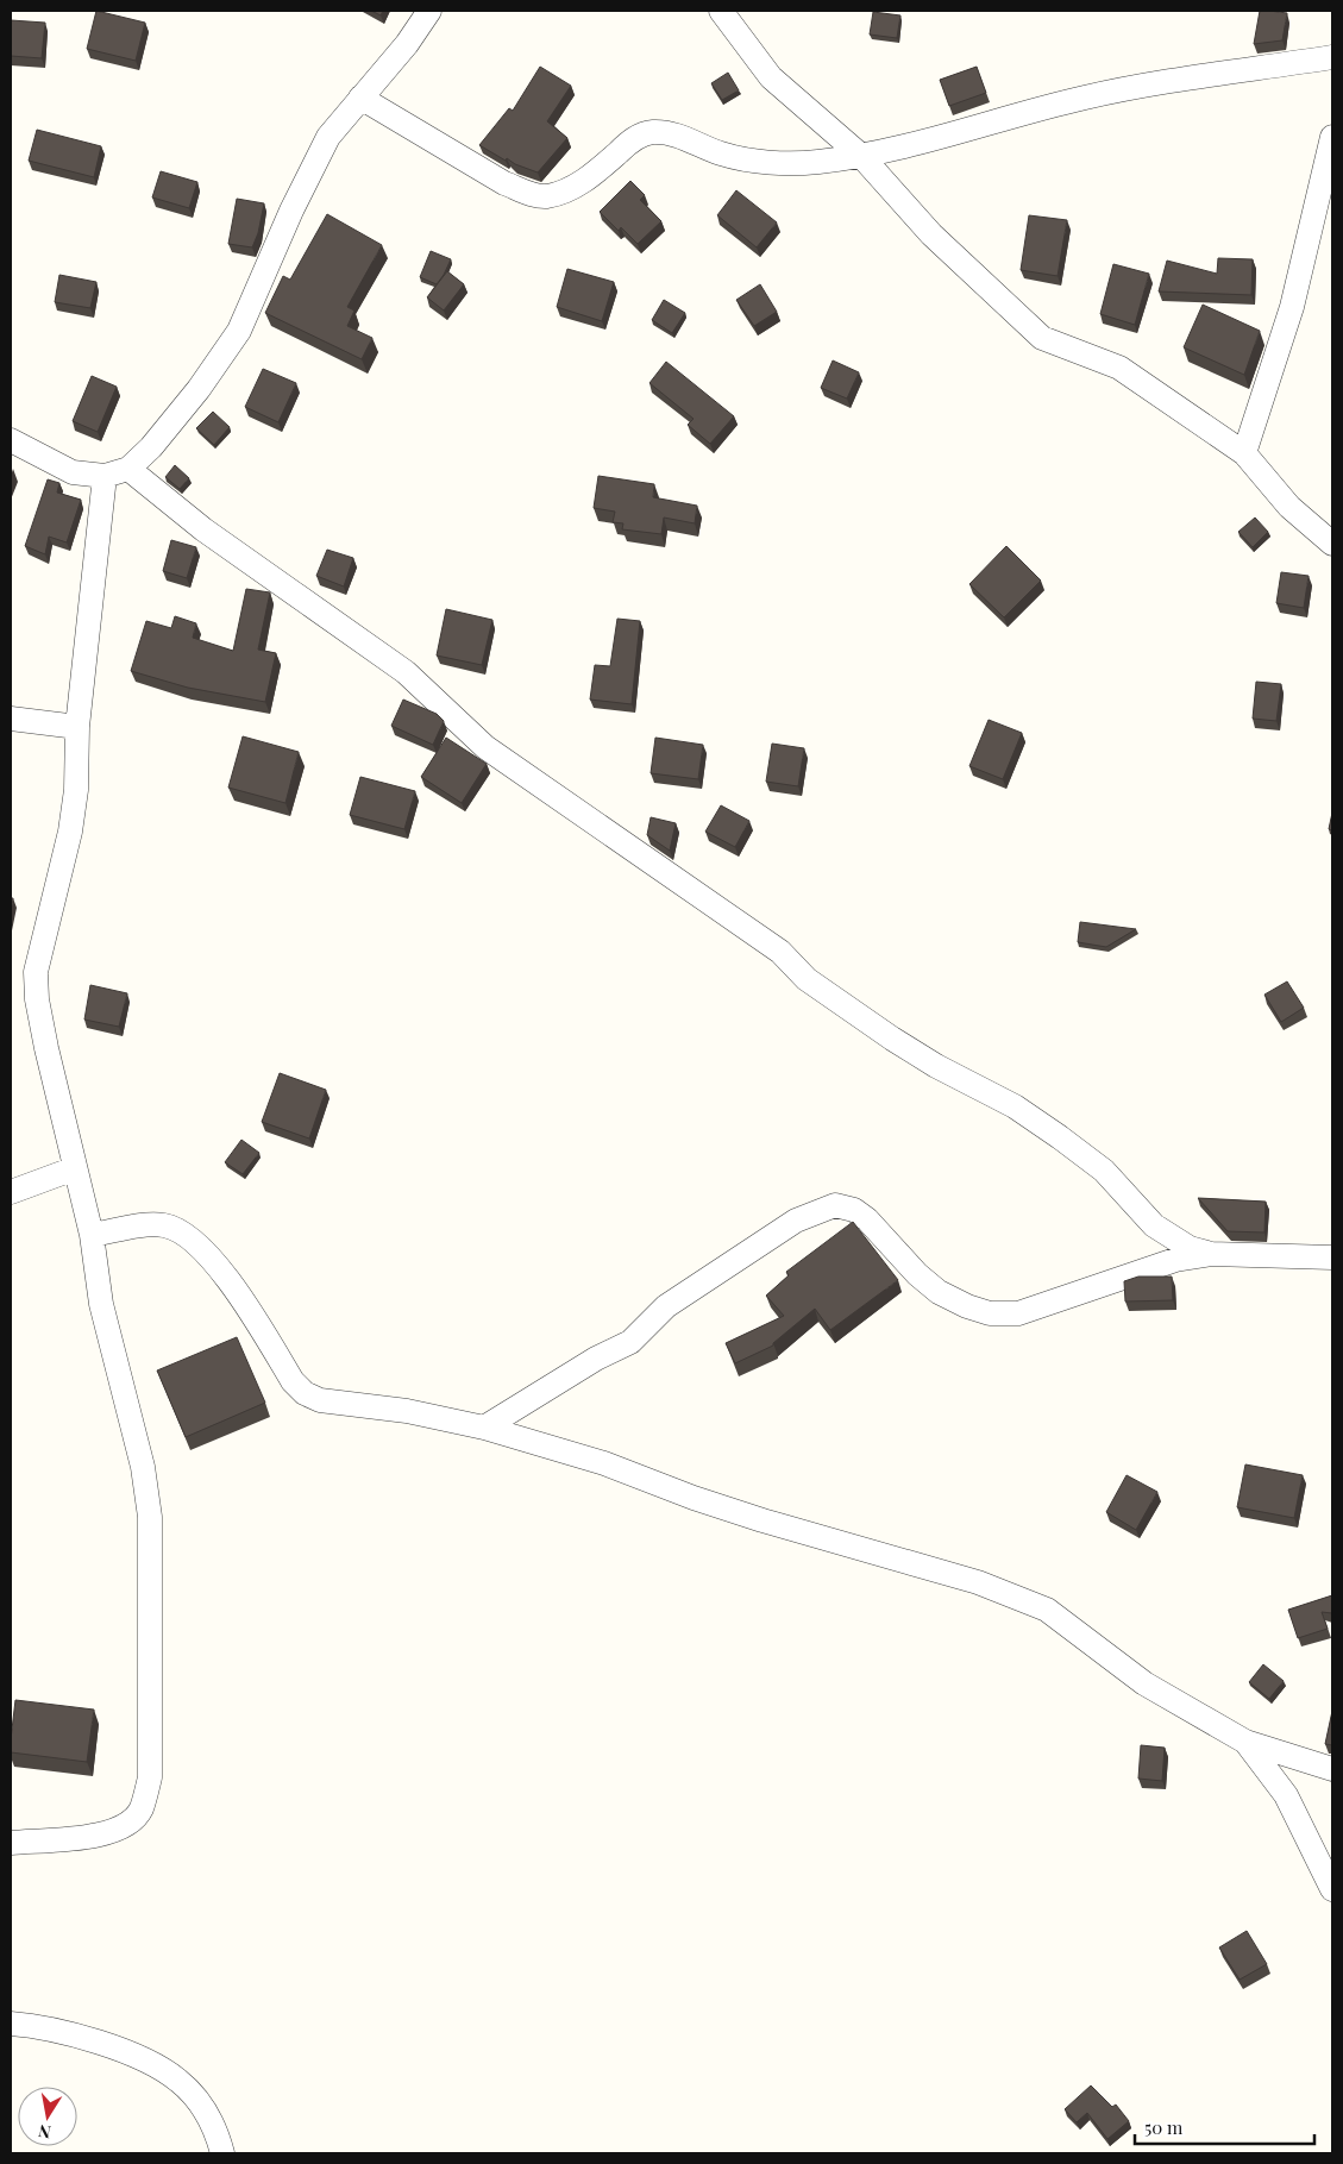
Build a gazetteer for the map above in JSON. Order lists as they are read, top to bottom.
{
  "scale_bar": "50 m",
  "north": "bottom"
}
